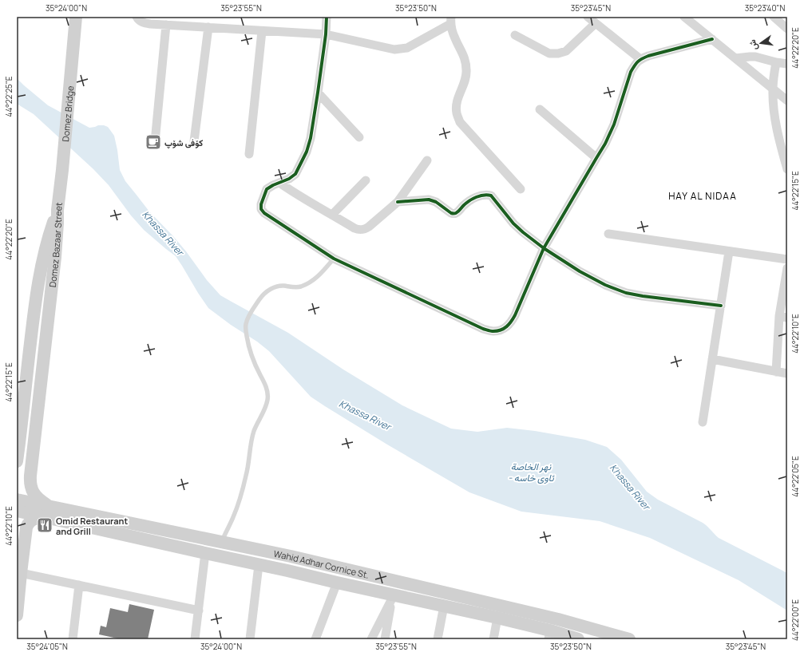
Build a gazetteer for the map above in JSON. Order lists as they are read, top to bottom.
{
  "streets": {
    "main road": ["Domez Bridge", "Domez Bazaar Street", "Wahid Adhar Cornice St."]
  },
  "crossings": [
    ["Domez Bridge", "Domez Bazaar Street"],
    ["Domez Bazaar Street", "Wahid Adhar Cornice St."]
  ],
  "districts": ["HAY AL NIDAA"],
  "water": ["Khassa River", "نهر الخاصة - ئاوی خاسە"],
  "places": {
    "cafe": ["کۆفی شۆپ"],
    "restaurant": ["Omid Restaurant and Grill"]
  },
  "north": "left",
  "coordinates": [
    "35°24'00\"N",
    "35°23'55\"N",
    "35°23'50\"N",
    "35°23'45\"N",
    "35°23'40\"N",
    "44°22'20\"E",
    "44°22'25\"E",
    "44°22'15\"E",
    "44°22'10\"E",
    "44°22'05\"E",
    "44°22'00\"E",
    "35°24'05\"N"
  ]
}
